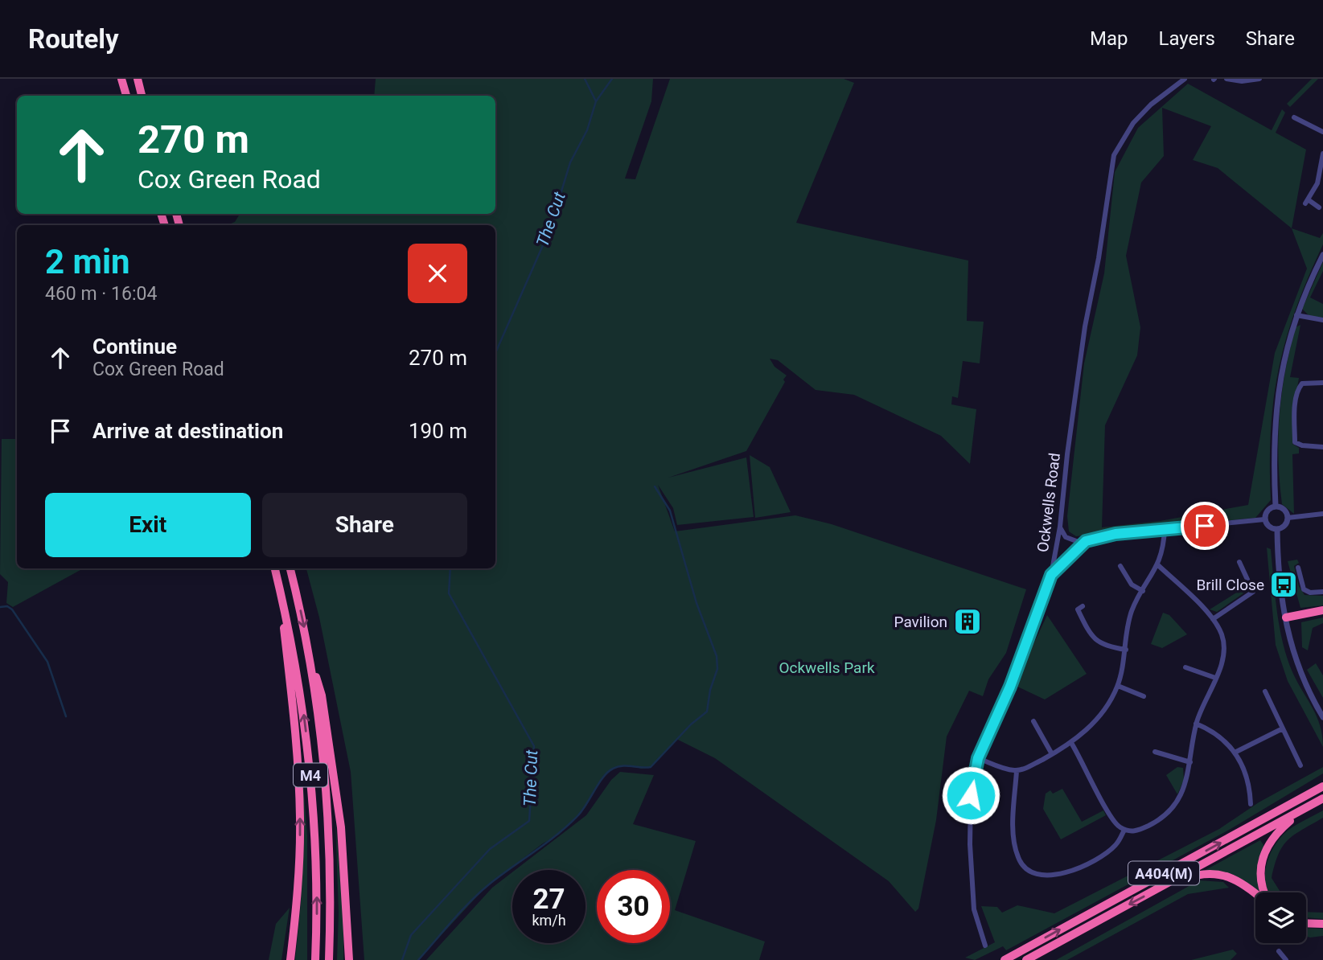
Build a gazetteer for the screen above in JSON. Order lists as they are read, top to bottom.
{
  "streets": {
    "highway": ["M4", "A404(M)"],
    "street": ["Ockwells Road"]
  },
  "water": ["The Cut"],
  "parks": ["Ockwells Park"],
  "places": {
    "bus stop": ["Brill Close"],
    "building": ["Pavilion"]
  },
  "page": {
    "header": "Routely",
    "nav": ["Map", "Layers", "Share"],
    "turn": ["270 m", "Cox Green Road"],
    "heading": ["2 min", "460 m · 16:04"],
    "list": [
      {
        "name": "Continue",
        "note": "Cox Green Road",
        "value": "270 m"
      },
      {
        "name": "Arrive at destination",
        "value": "190 m"
      }
    ],
    "buttons": ["Exit", "Share"],
    "speed": "27 km/h",
    "limit": "30"
  }
}
